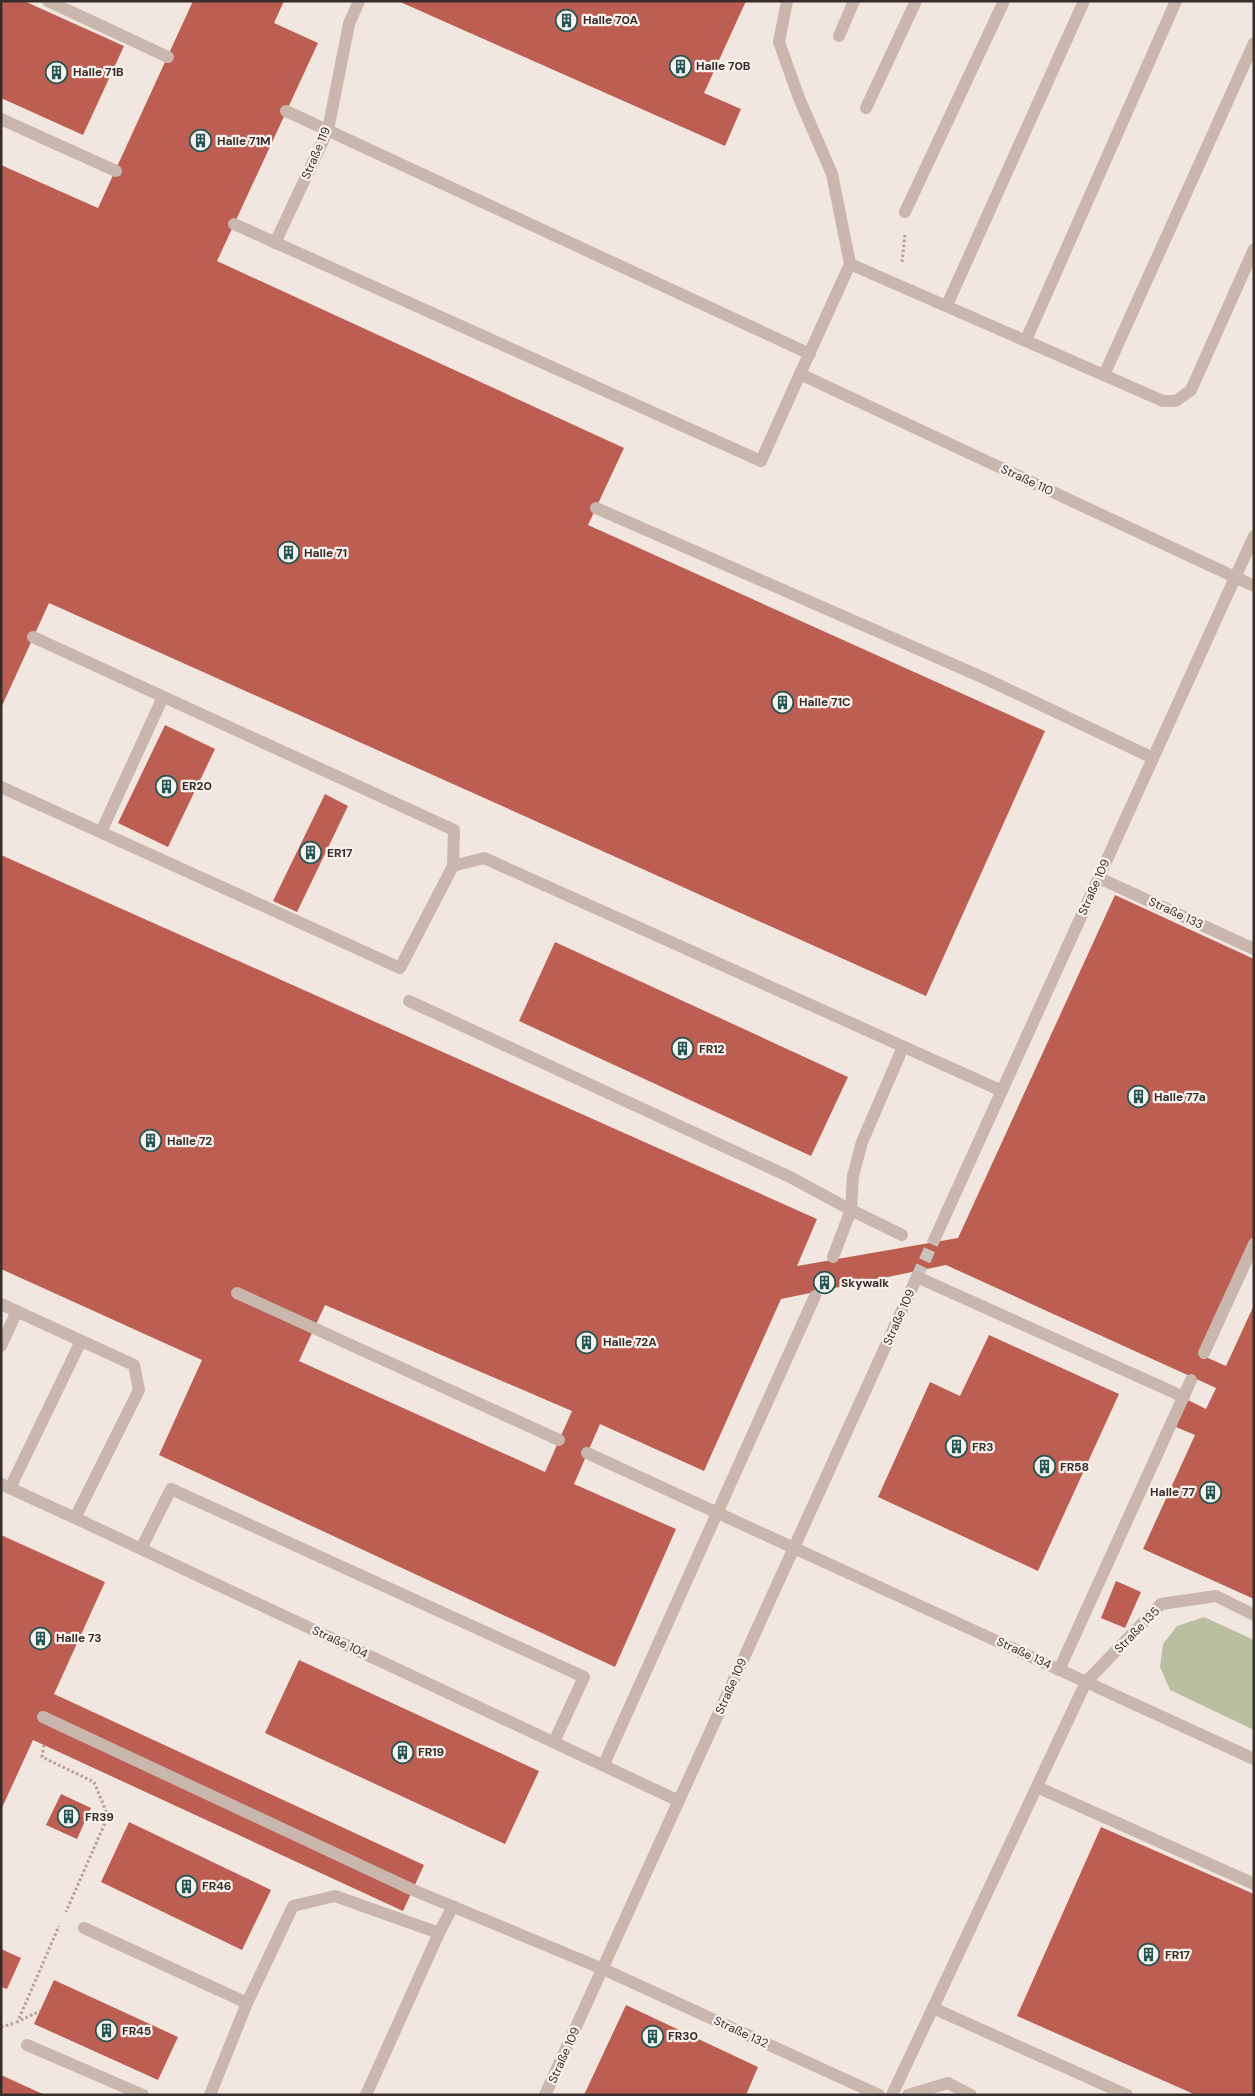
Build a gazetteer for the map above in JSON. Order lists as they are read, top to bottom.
{
  "streets": {
    "street": [
      "Straße 119",
      "Straße 110",
      "Straße 109",
      "Straße 133",
      "Straße 135",
      "Straße 104",
      "Straße 134",
      "Straße 132"
    ]
  },
  "crossings": [
    ["Straße 110", "Straße 109"],
    ["Straße 109", "Straße 133"],
    ["Straße 109", "Straße 104"],
    ["Straße 109", "Straße 134"],
    ["Straße 109", "Straße 132"],
    ["Straße 135", "Straße 134"]
  ],
  "places": {
    "building": [
      "Halle 70A",
      "Halle 70B",
      "Halle 71B",
      "Halle 71M",
      "Halle 71",
      "Halle 71C",
      "ER20",
      "ER17",
      "FR12",
      "Halle 77a",
      "Halle 72",
      "Skywalk",
      "Halle 72A",
      "FR3",
      "FR58",
      "Halle 77",
      "Halle 73",
      "FR19",
      "FR39",
      "FR46",
      "FR17",
      "FR45",
      "FR30"
    ]
  }
}
